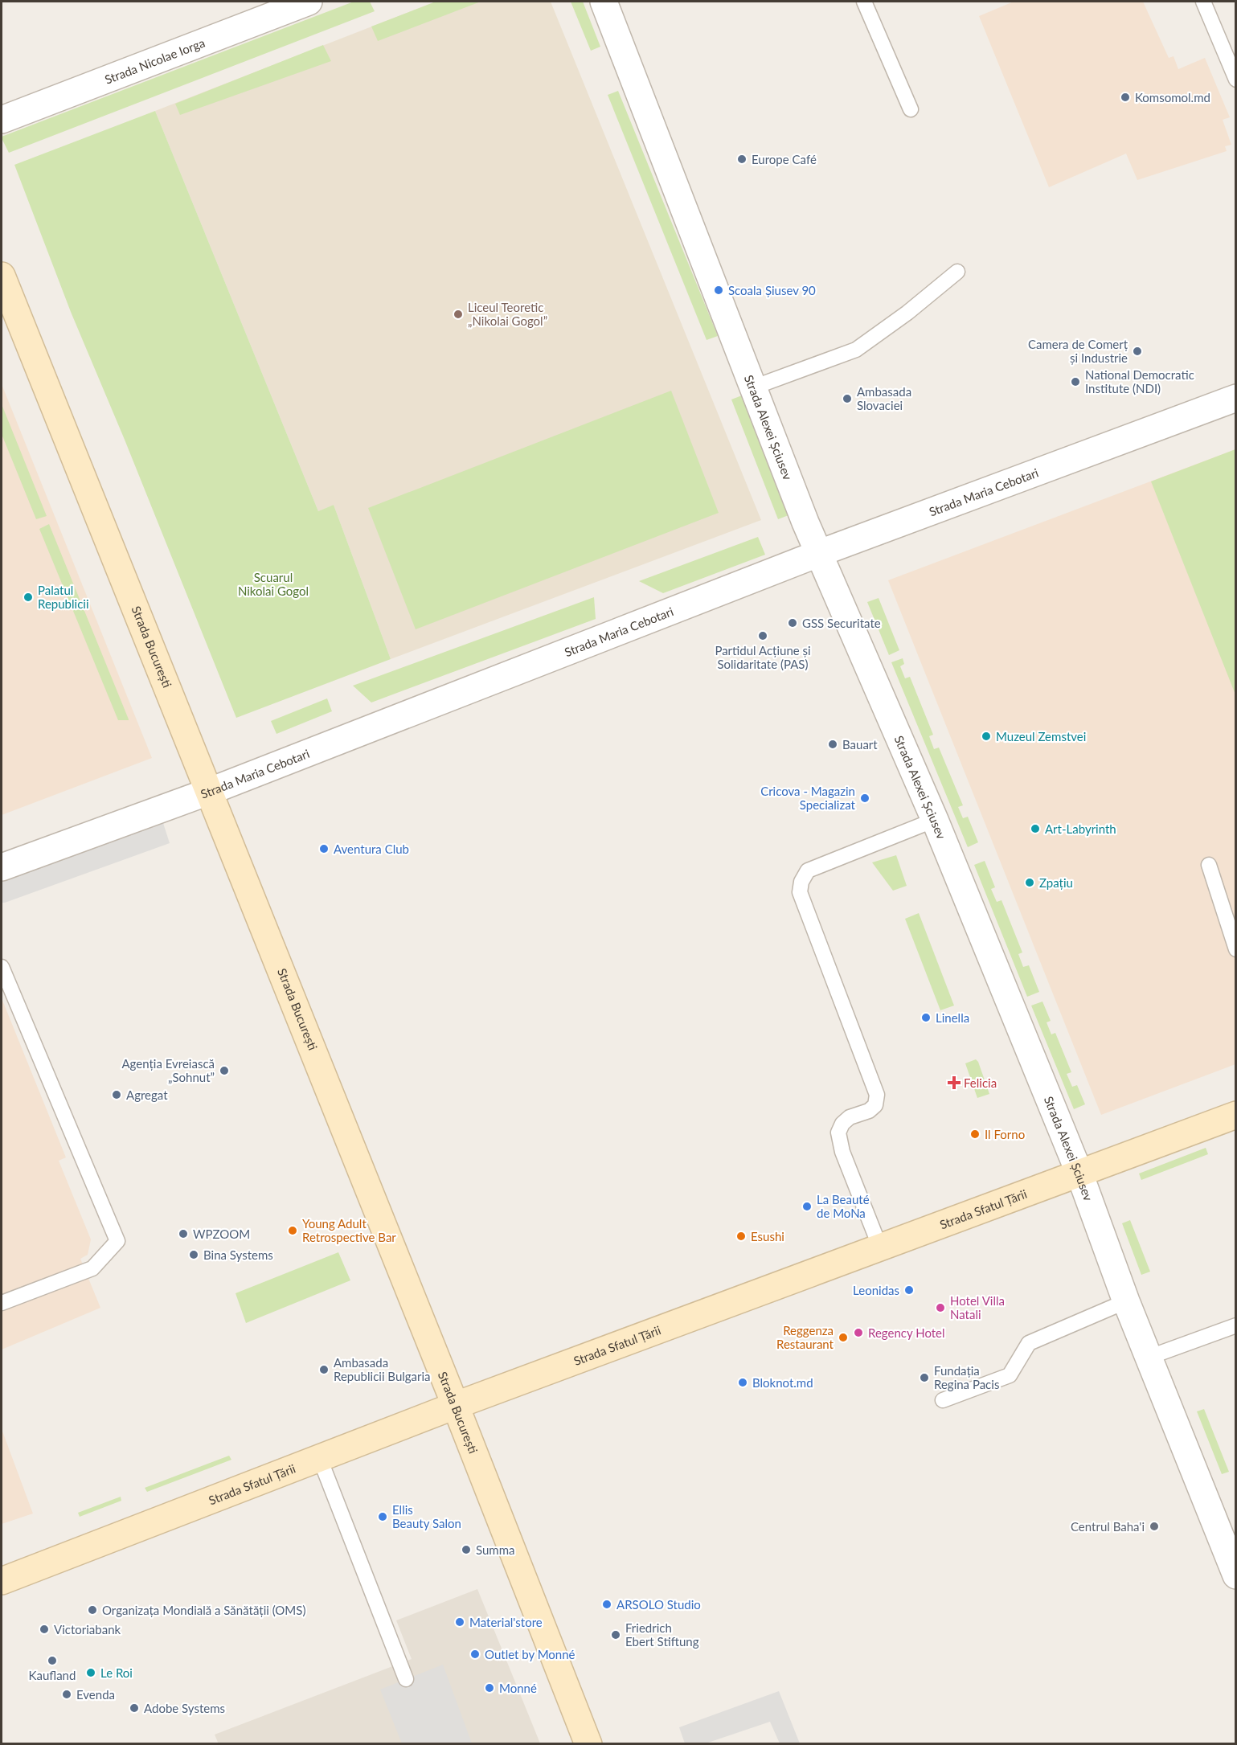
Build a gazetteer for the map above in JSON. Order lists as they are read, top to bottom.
{
  "streets": {
    "main road": ["Strada București", "Strada Sfatul Țării"],
    "street": ["Strada Nicolae Iorga", "Strada Alexei Șciusev", "Strada Maria Cebotari"]
  },
  "crossings": [
    ["Strada Alexei Șciusev", "Strada Maria Cebotari"],
    ["Strada Alexei Șciusev", "Strada Sfatul Țării"],
    ["Strada Maria Cebotari", "Strada București"],
    ["Strada București", "Strada Sfatul Țării"]
  ],
  "parks": ["Scuarul Nikolai Gogol"],
  "places": {
    "other": [
      "Komsomol.md",
      "Europe Café",
      "Scoala Șiusev 90",
      "Liceul Teoretic „Nikolai Gogol”",
      "Camera de Comerț și Industrie",
      "National Democratic Institute (NDI)",
      "Ambasada Slovaciei",
      "Palatul Republicii",
      "GSS Securitate",
      "Partidul Acțiune și Solidaritate (PAS)",
      "Muzeul Zemstvei",
      "Bauart",
      "Cricova - Magazin Specializat",
      "Art-Labyrinth",
      "Aventura Club",
      "Zpațiu",
      "Linella",
      "Agenția Evreiască „Sohnut”",
      "Agregat",
      "Il Forno",
      "La Beauté de MoNa",
      "Young Adult Retrospective Bar",
      "WPZOOM",
      "Esushi",
      "Bina Systems",
      "Leonidas",
      "Hotel Villa Natali",
      "Regency Hotel",
      "Reggenza Restaurant",
      "Ambasada Republicii Bulgaria",
      "Fundația Regina Pacis",
      "Bloknot.md",
      "Ellis Beauty Salon",
      "Centrul Baha'i",
      "Summa",
      "ARSOLO Studio",
      "Organizața Mondială a Sănătății (OMS)",
      "Material'store",
      "Victoriabank",
      "Friedrich Ebert Stiftung",
      "Outlet by Monné",
      "Kaufland",
      "Le Roi",
      "Monné",
      "Evenda",
      "Adobe Systems"
    ],
    "health": ["Felicia"]
  }
}
